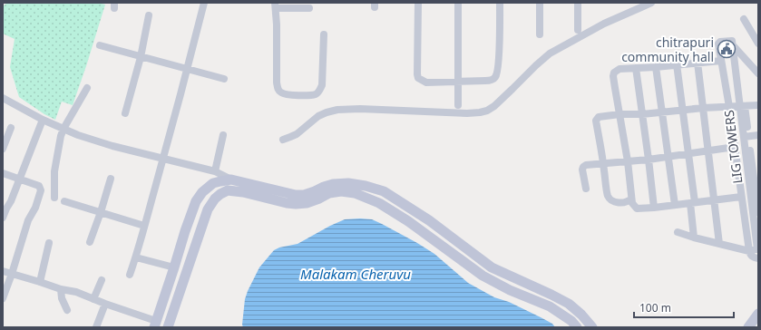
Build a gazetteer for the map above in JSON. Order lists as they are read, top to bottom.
{
  "streets": {
    "street": ["LIG TOWERS"]
  },
  "water": ["Malakam Cheruvu"],
  "places": {
    "public building": ["chitrapuri community hall"]
  },
  "scale_bar": "100 m"
}
